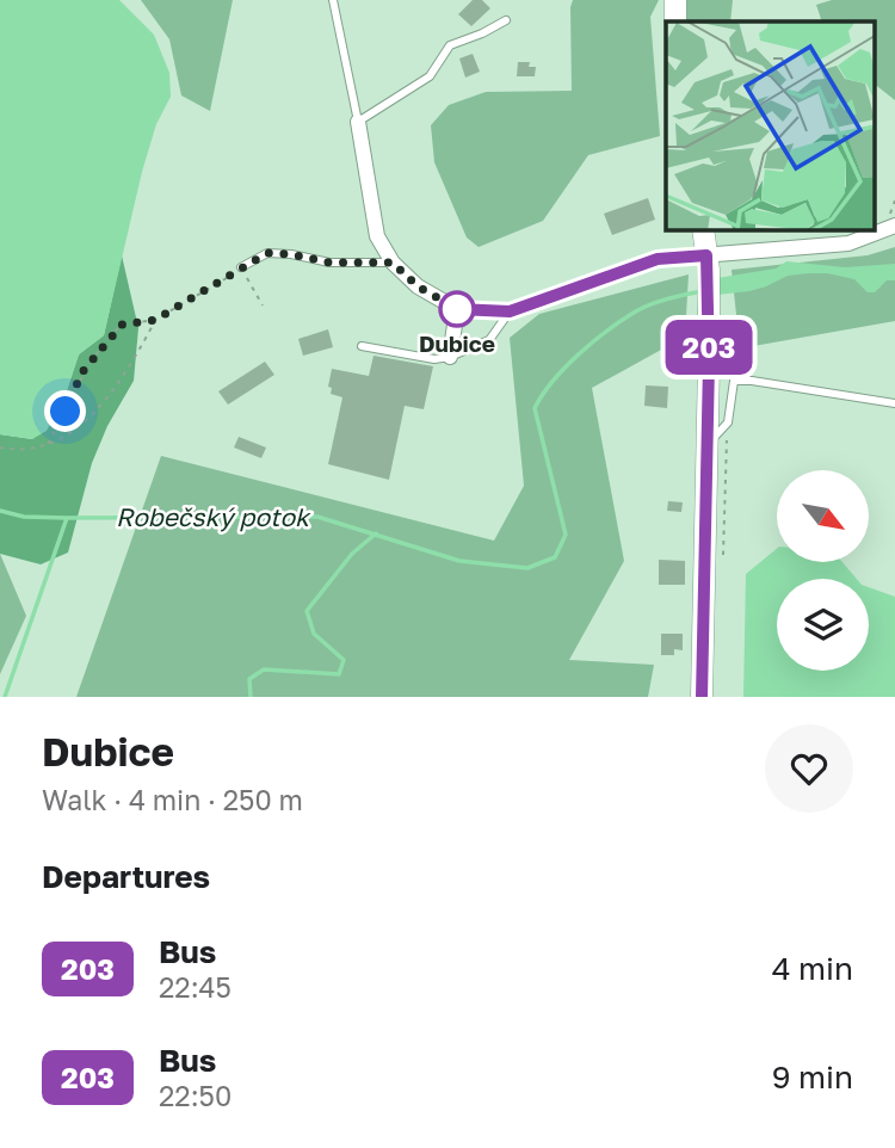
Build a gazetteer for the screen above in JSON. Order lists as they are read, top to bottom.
{
  "water": ["Robečský potok"],
  "places": ["Dubice"],
  "lines": ["bus line 203"],
  "north": "bottom right",
  "page": {
    "on_map": "203",
    "heading": [
      ["Dubice", "Walk · 4 min · 250 m"],
      "Departures"
    ],
    "list": [
      {
        "mark": "203",
        "name": "Bus",
        "note": "22:45",
        "value": "4 min"
      },
      {
        "mark": "203",
        "name": "Bus",
        "note": "22:50",
        "value": "9 min"
      }
    ]
  }
}
